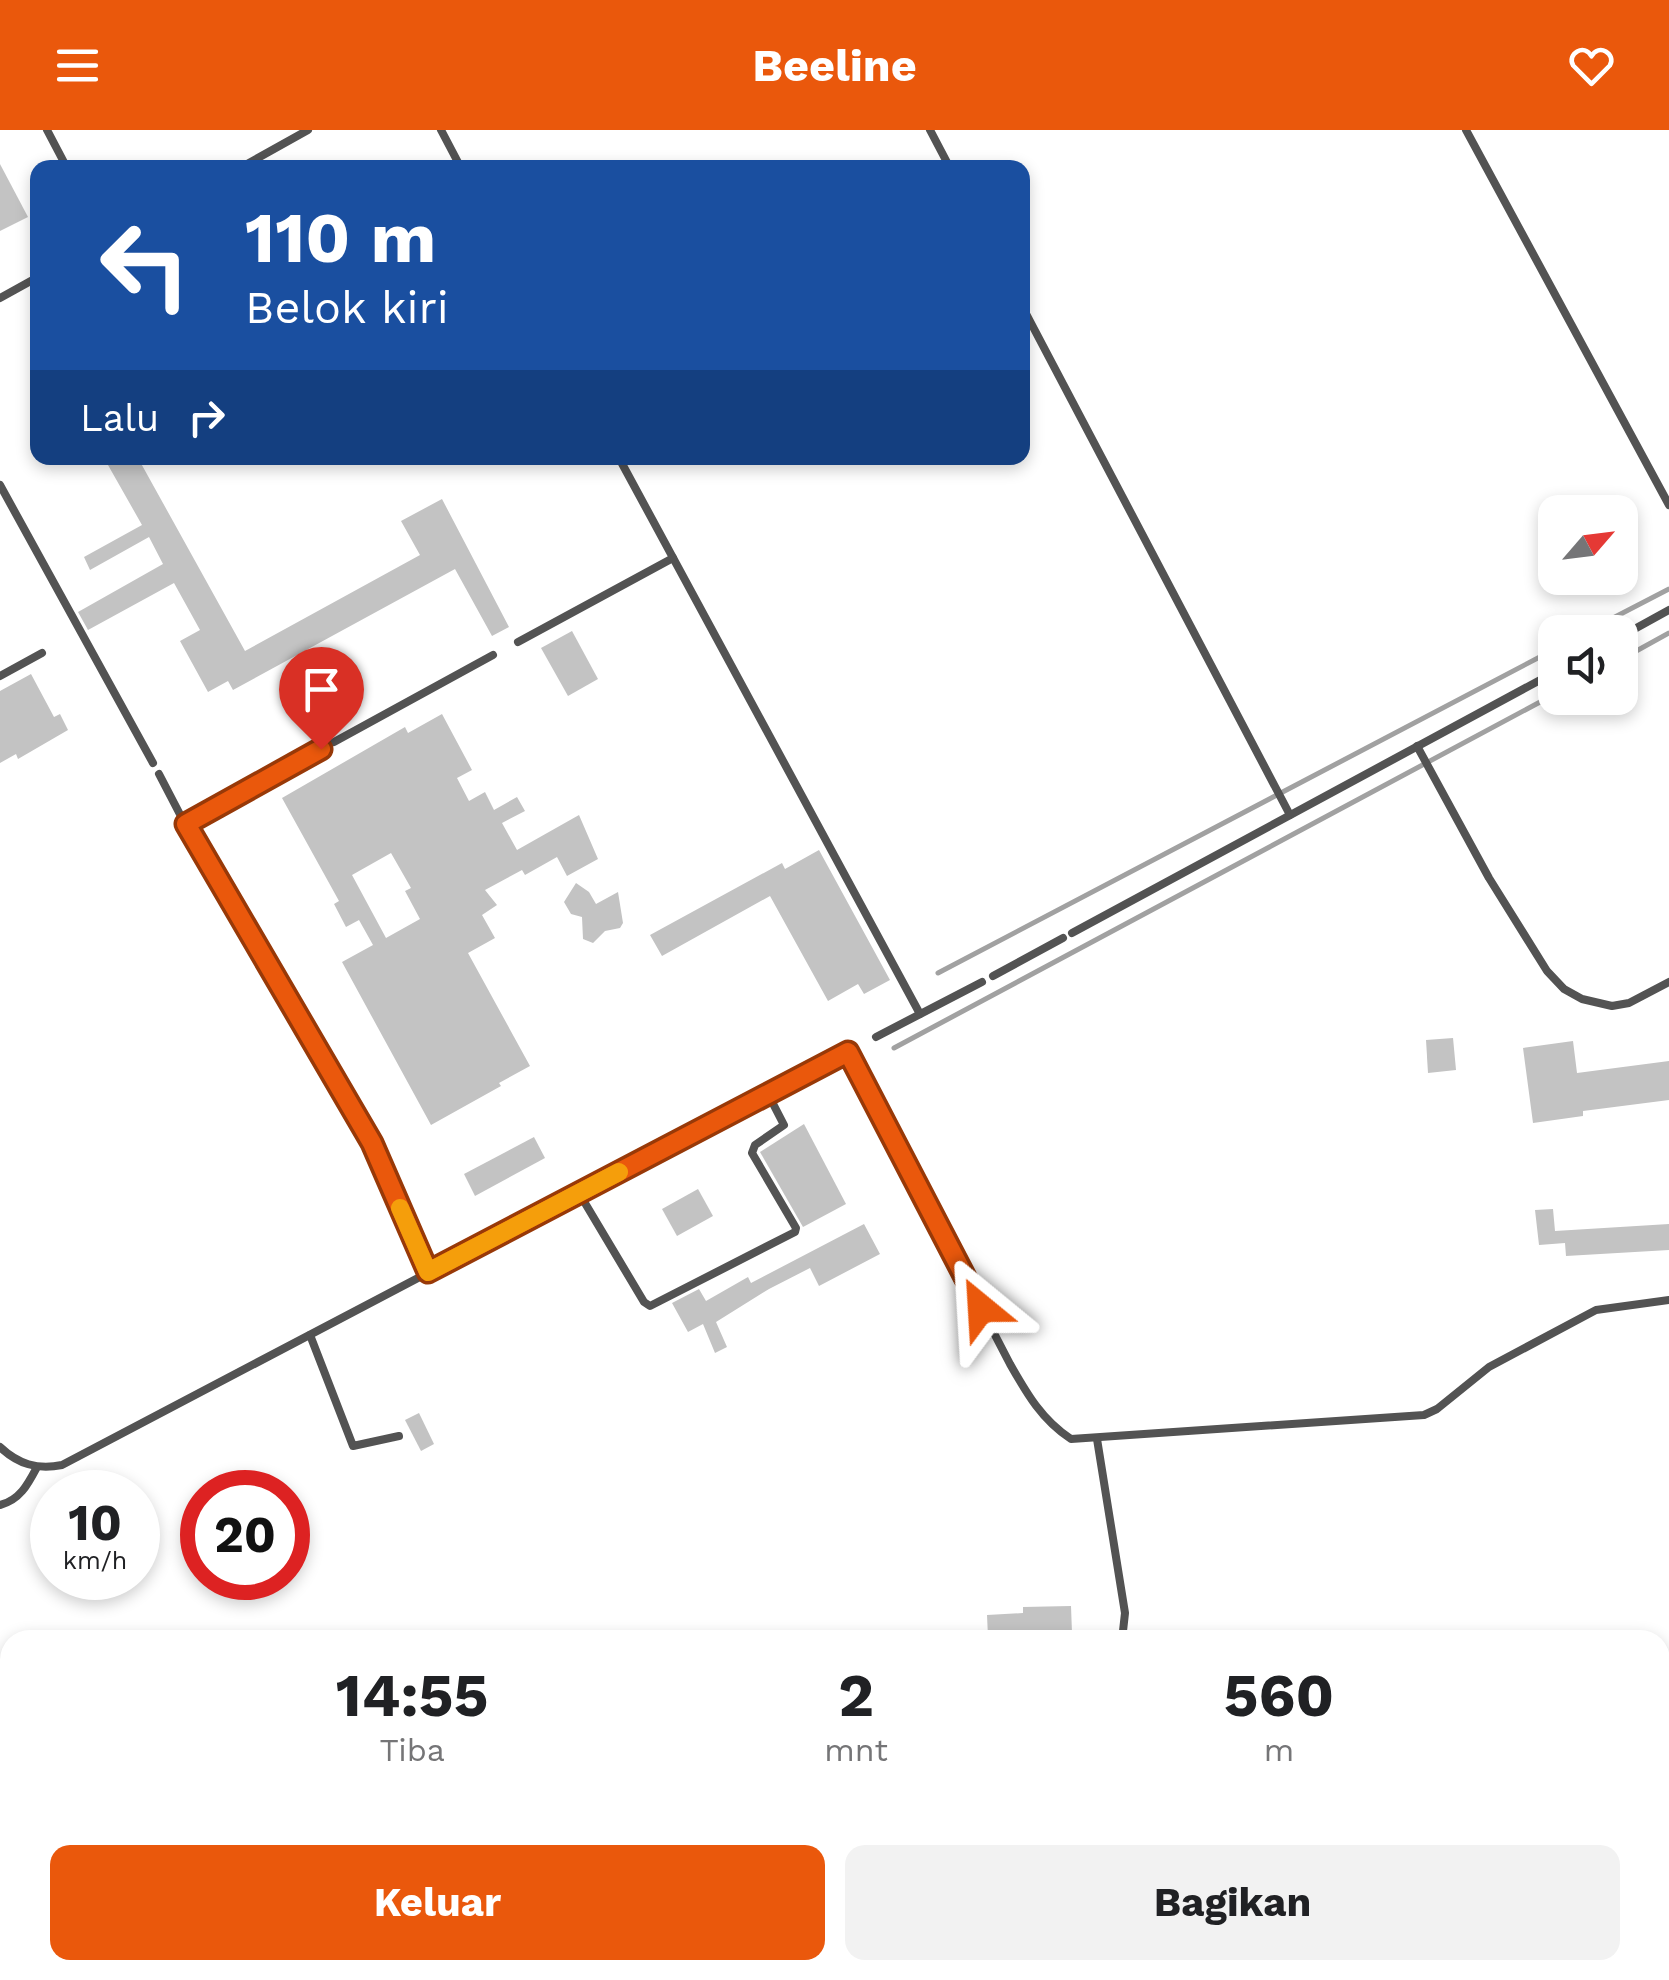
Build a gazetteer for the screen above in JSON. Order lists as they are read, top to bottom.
{
  "north": "top right",
  "page": {
    "header": "Beeline",
    "turn": ["110 m", "Belok kiri"],
    "then": "Lalu",
    "speed": "10 km/h",
    "limit": "20",
    "eta": [
      "14:55",
      "Tiba",
      "2",
      "mnt",
      "560",
      "m"
    ],
    "buttons": ["Keluar", "Bagikan"]
  }
}
